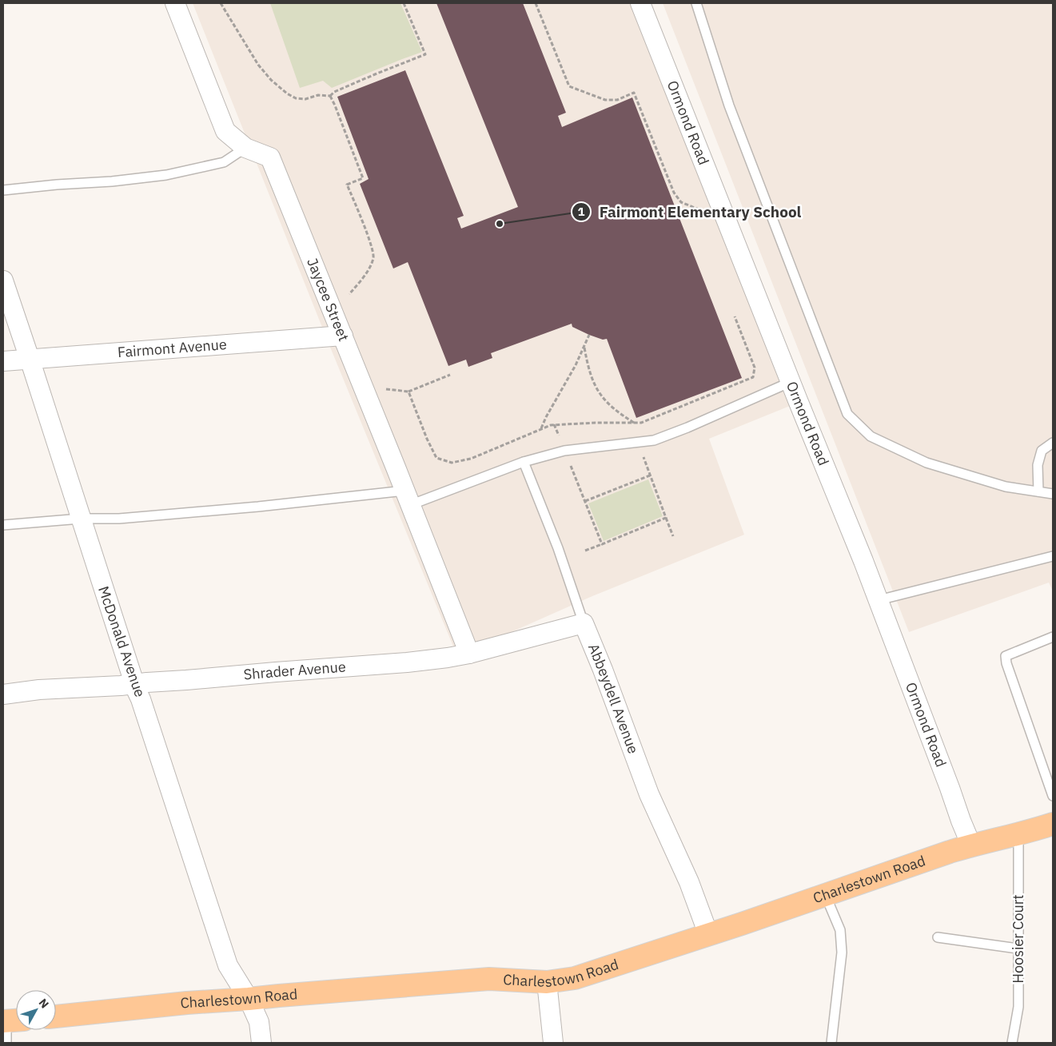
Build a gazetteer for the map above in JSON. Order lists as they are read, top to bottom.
{
  "streets": {
    "main road": ["Charlestown Road"],
    "street": [
      "Ormond Road",
      "Jaycee Street",
      "Fairmont Avenue",
      "McDonald Avenue",
      "Shrader Avenue",
      "Abbeydell Avenue"
    ],
    "lane": ["Hoosier Court"]
  },
  "crossings": [
    ["Ormond Road", "Charlestown Road"],
    ["Jaycee Street", "Fairmont Avenue"],
    ["Jaycee Street", "Shrader Avenue"],
    ["Fairmont Avenue", "McDonald Avenue"],
    ["McDonald Avenue", "Shrader Avenue"],
    ["McDonald Avenue", "Charlestown Road"],
    ["Shrader Avenue", "Abbeydell Avenue"],
    ["Abbeydell Avenue", "Charlestown Road"],
    ["Charlestown Road", "Hoosier Court"]
  ],
  "places": ["Fairmont Elementary School"],
  "north": "top right"
}
